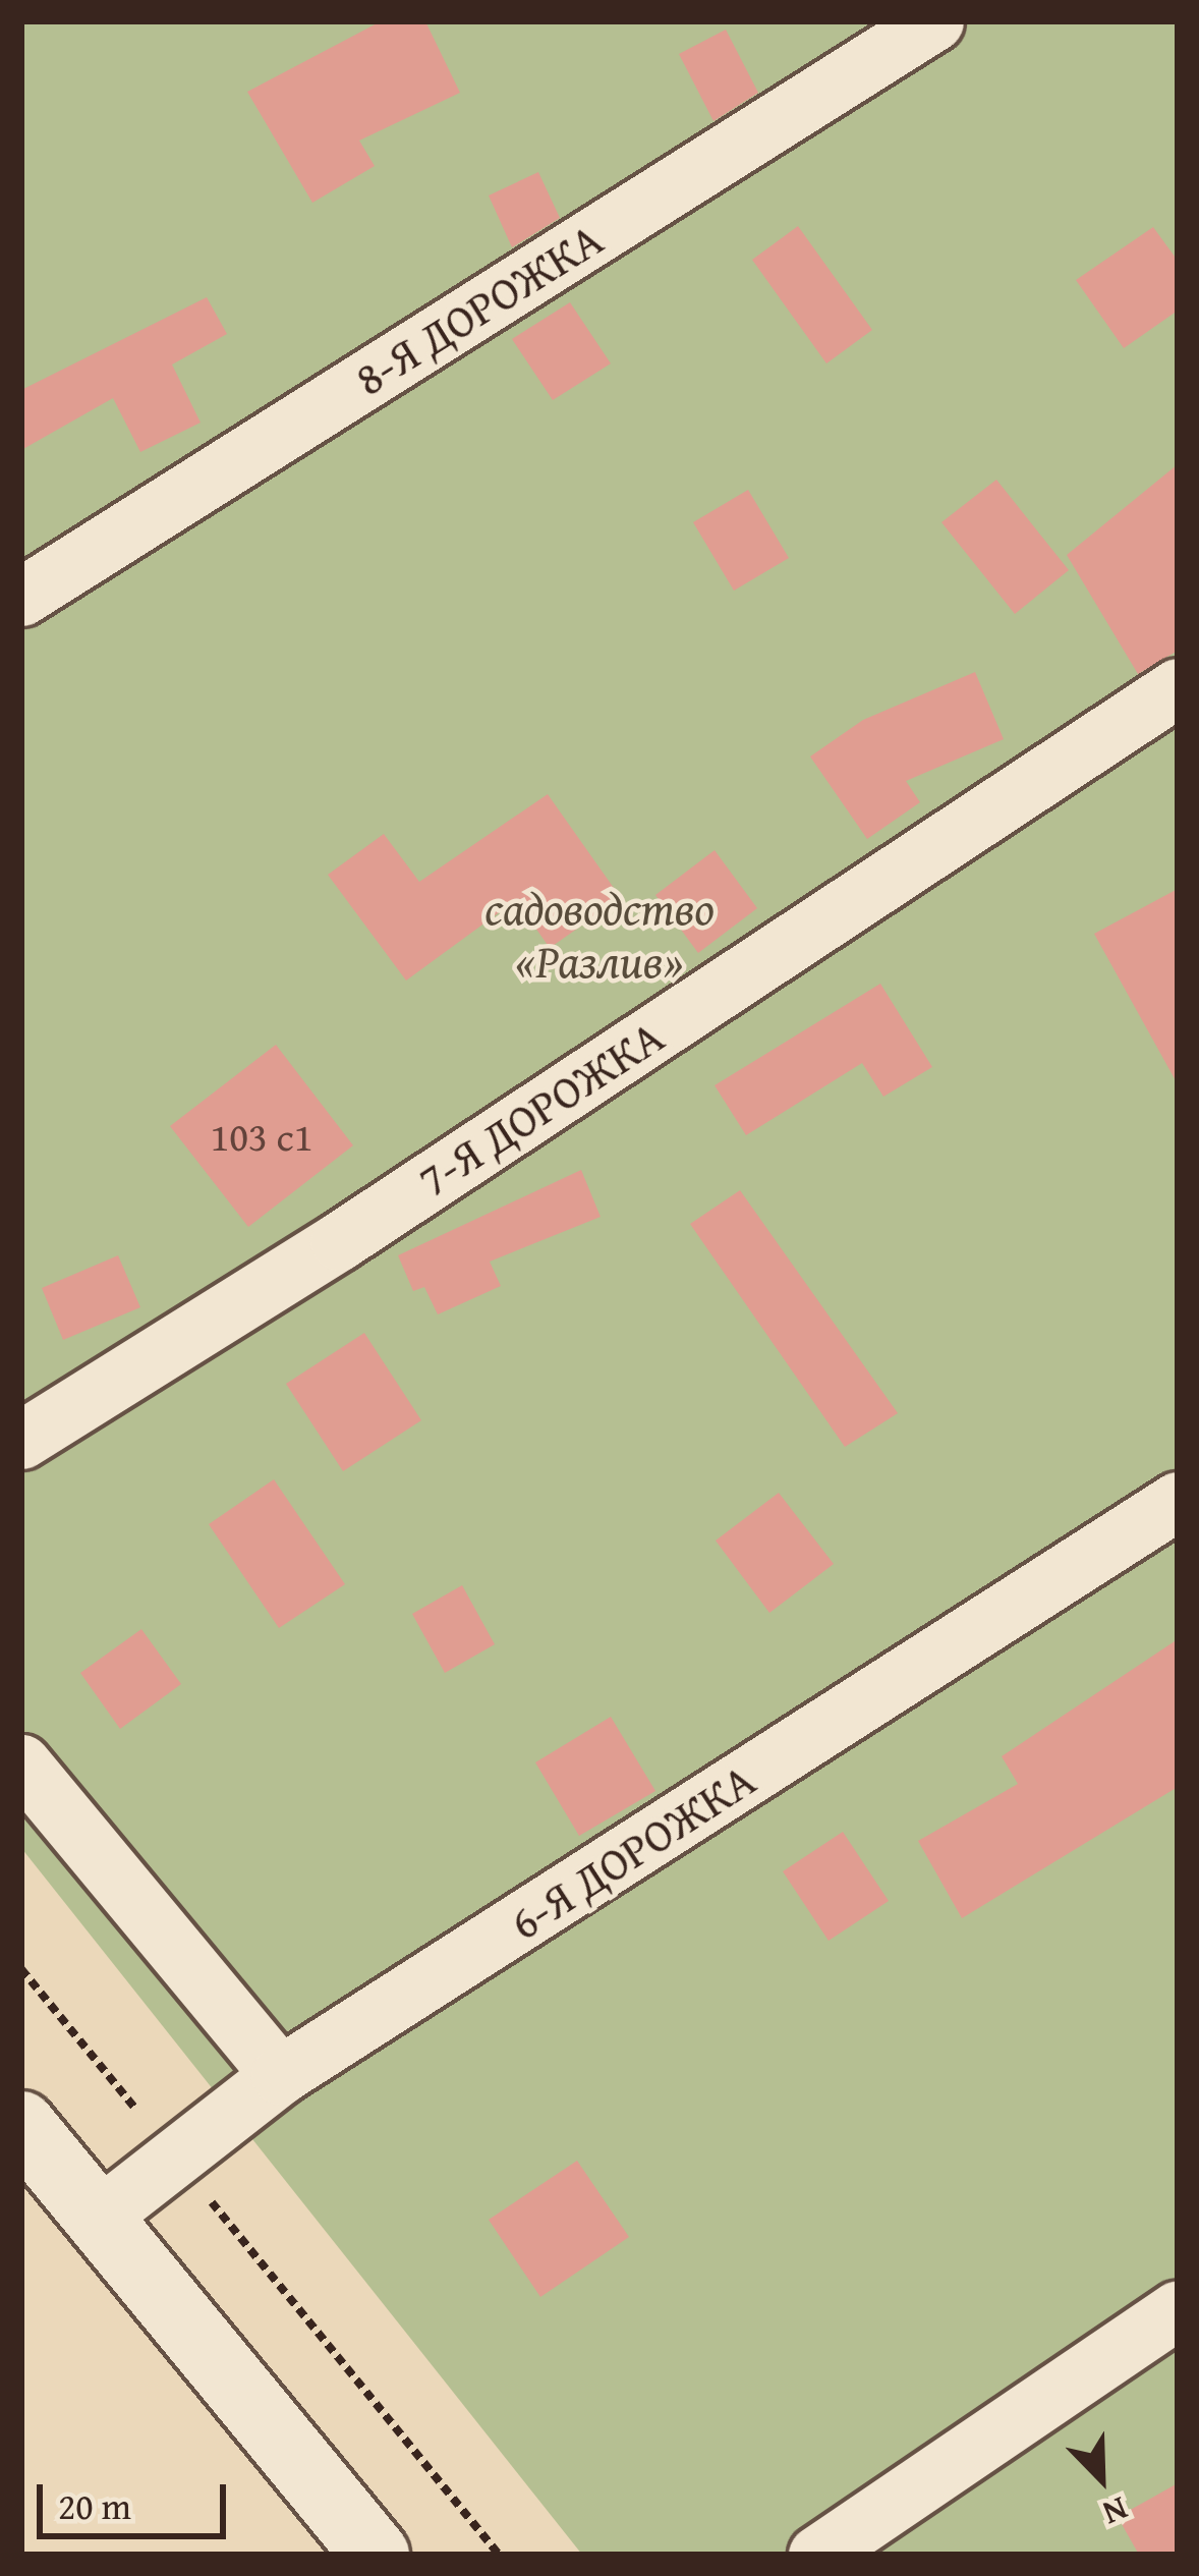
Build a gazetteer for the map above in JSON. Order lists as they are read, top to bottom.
{
  "streets": {
    "street": ["8-Я ДОРОЖКА", "7-Я ДОРОЖКА", "6-Я ДОРОЖКА"]
  },
  "parks": ["садоводство «Разлив»"],
  "house_numbers": ["103 с1"],
  "scale_bar": "20 m",
  "north": "bottom right"
}
